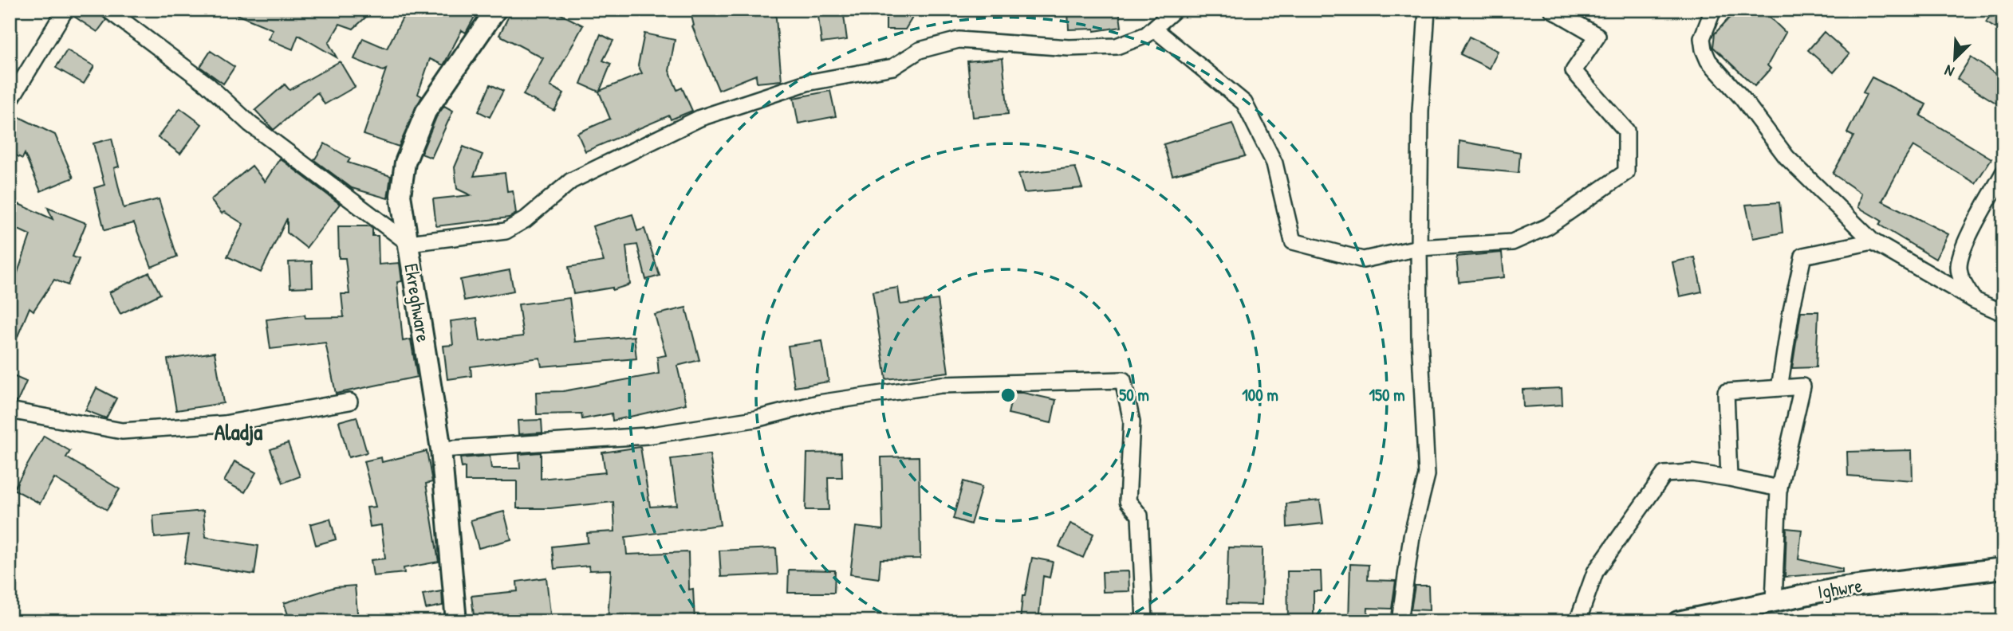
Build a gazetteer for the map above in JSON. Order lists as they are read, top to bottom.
{
  "streets": {
    "street": ["Ekreghware", "Ighwre"]
  },
  "districts": ["Aladja"],
  "north": "bottom left",
  "rings": ["50 m", "100 m", "150 m"]
}
